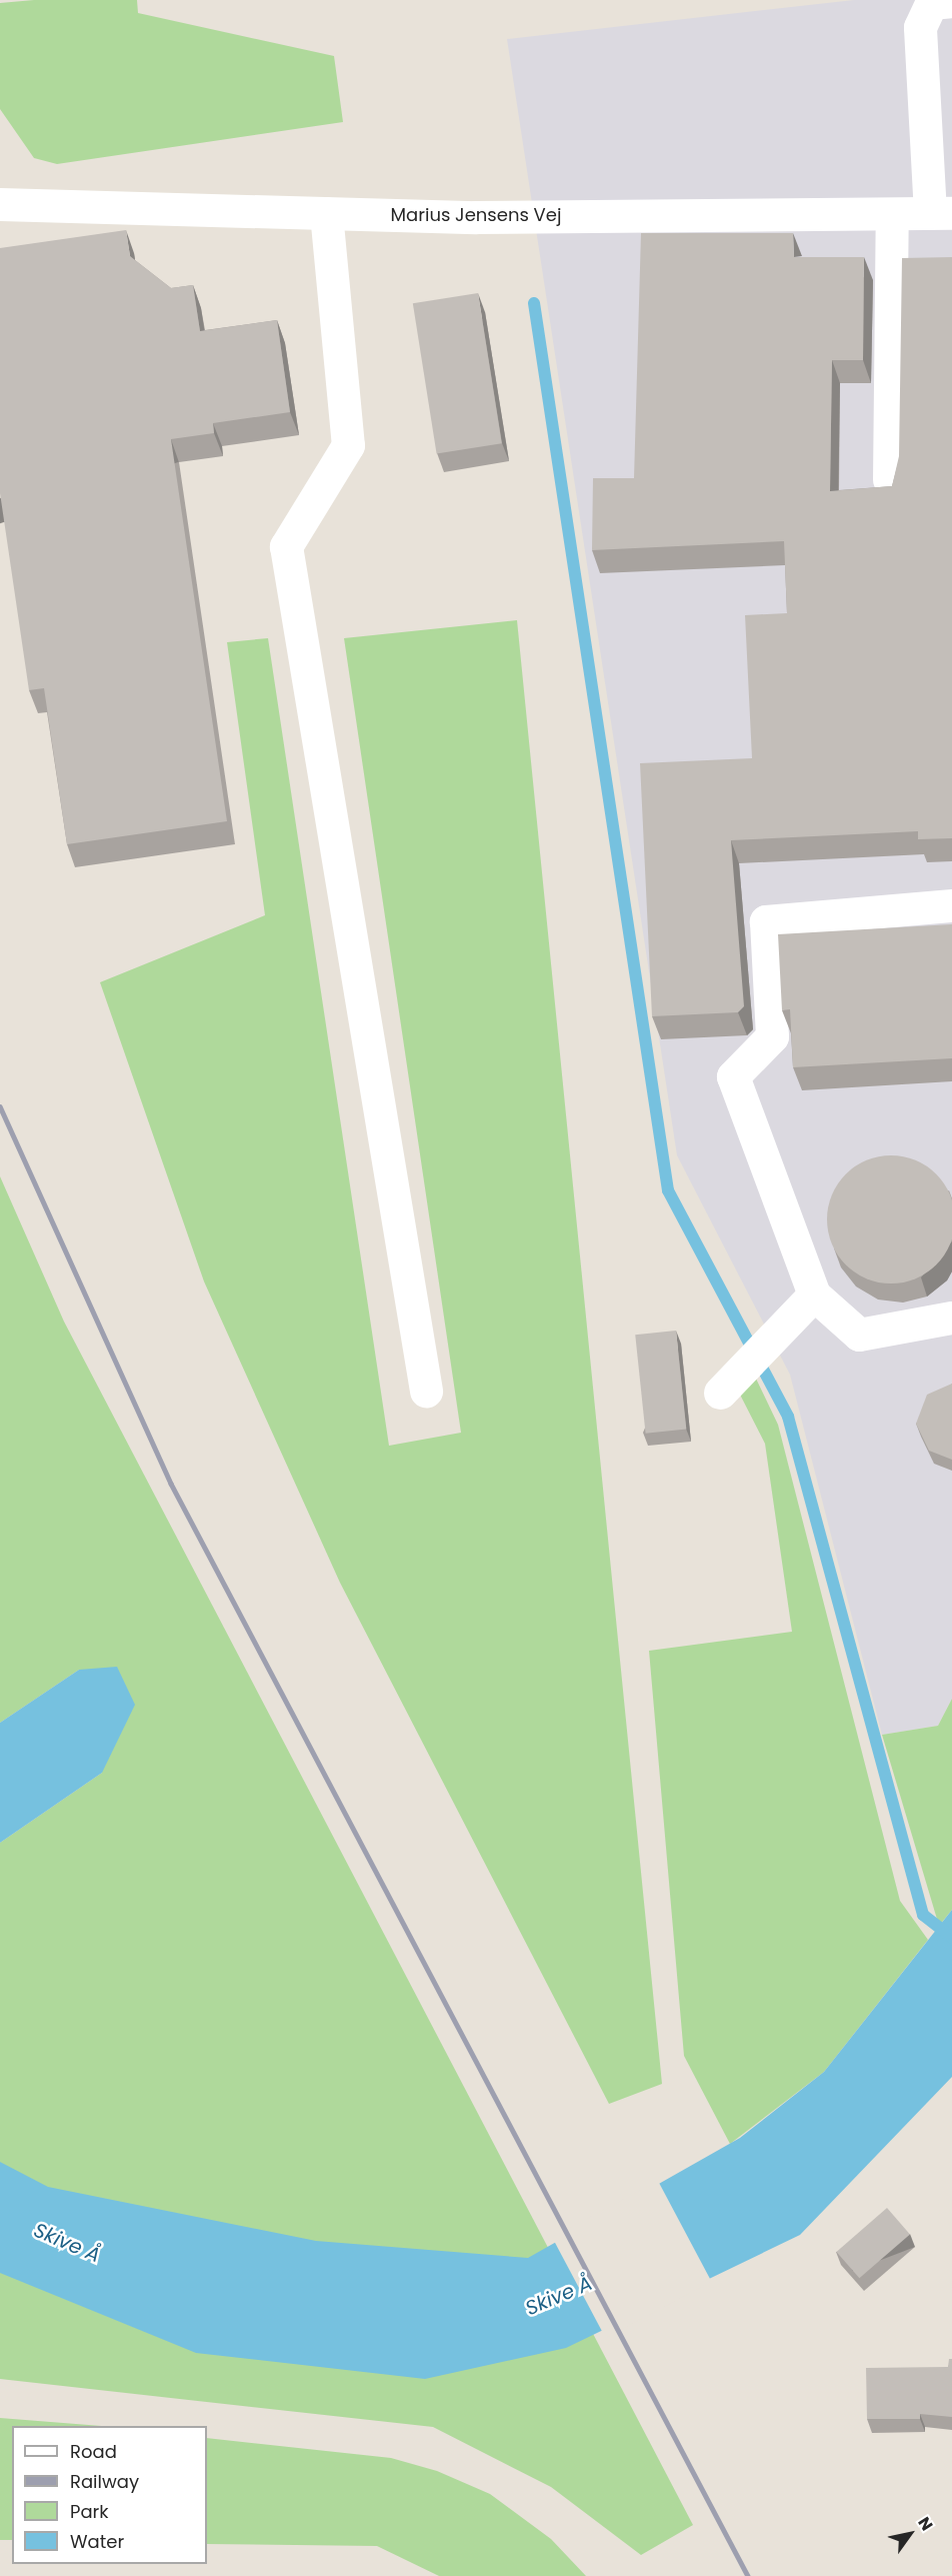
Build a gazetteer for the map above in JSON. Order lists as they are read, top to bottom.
{
  "streets": {
    "street": ["Marius Jensens Vej"]
  },
  "water": ["Skive Å"],
  "legend": [
    "Road",
    "Railway",
    "Park",
    "Water"
  ],
  "north": "top right"
}
